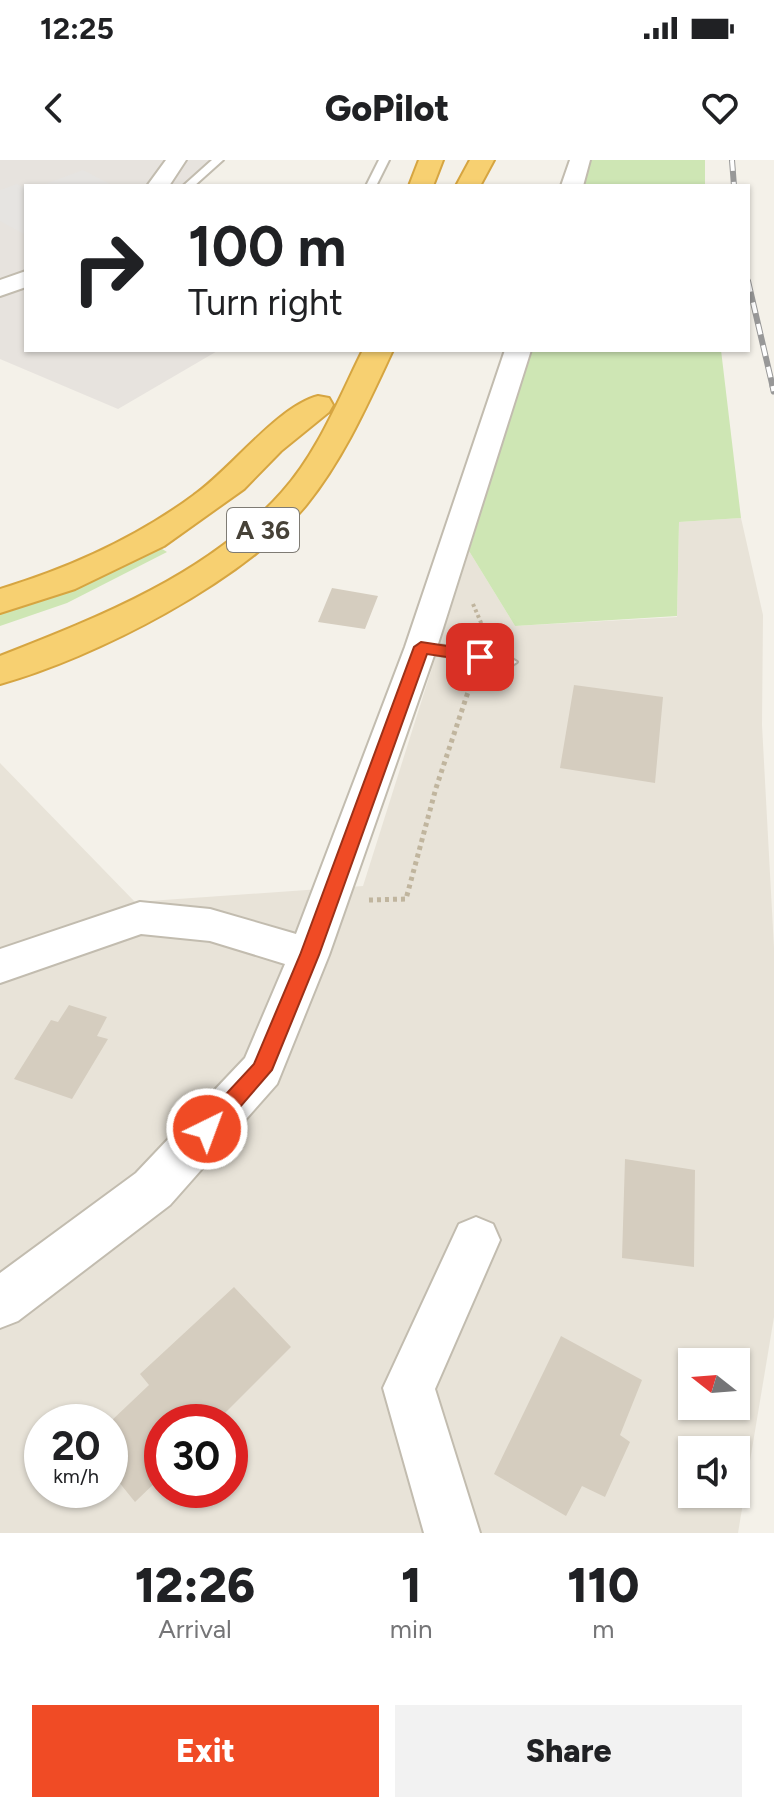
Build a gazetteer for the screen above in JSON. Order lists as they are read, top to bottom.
{
  "streets": {
    "highway": ["A 36"]
  },
  "north": "left",
  "page": {
    "status": "12:25",
    "header": "GoPilot",
    "turn": ["100 m", "Turn right"],
    "speed": "20 km/h",
    "limit": "30",
    "eta": [
      "12:26",
      "Arrival",
      "1",
      "min",
      "110",
      "m"
    ],
    "buttons": ["Exit", "Share"]
  }
}
